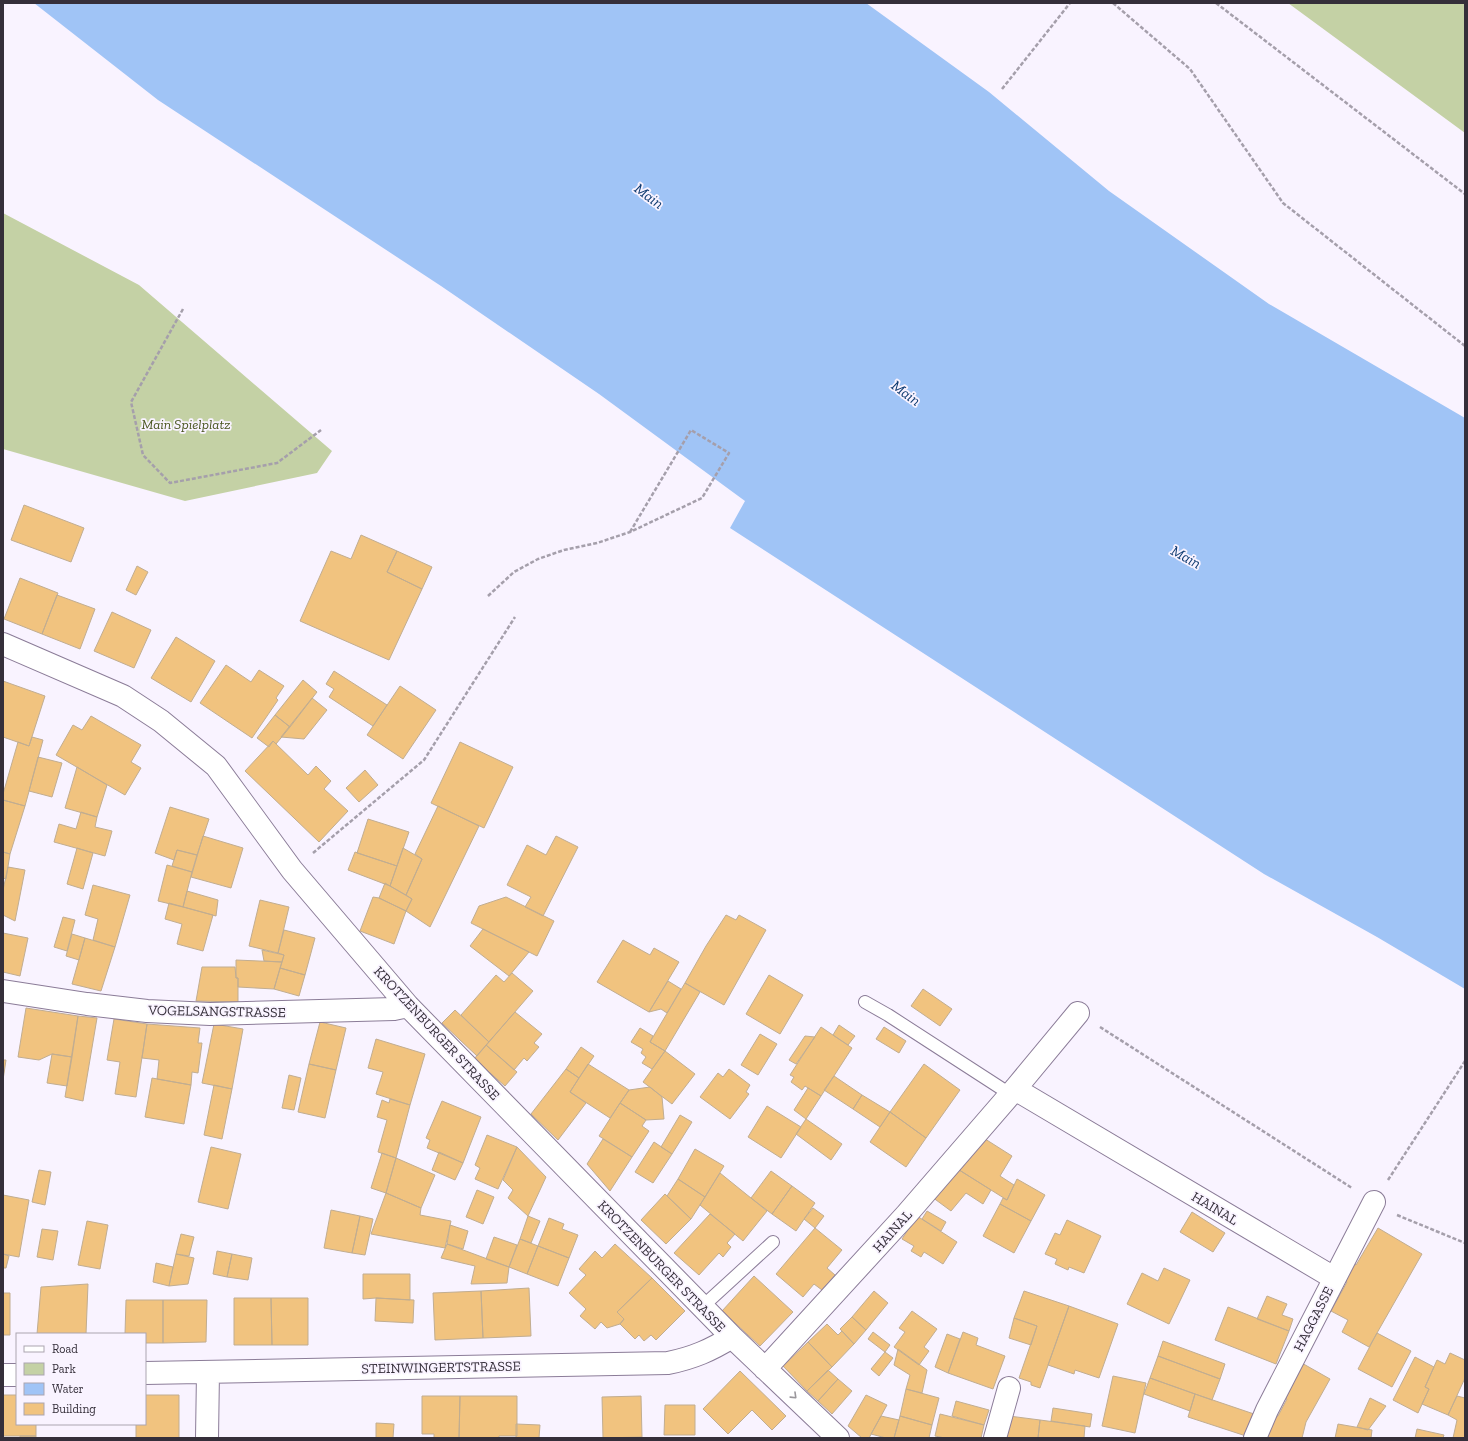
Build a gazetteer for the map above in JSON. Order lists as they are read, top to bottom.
{
  "streets": {
    "street": [
      "VOGELSANGSTRASSE",
      "KROTZENBURGER STRASSE",
      "HAINAL",
      "HAGGASSE",
      "STEINWINGERTSTRASSE"
    ]
  },
  "crossings": [
    ["VOGELSANGSTRASSE", "KROTZENBURGER STRASSE"],
    ["KROTZENBURGER STRASSE", "HAINAL"],
    ["KROTZENBURGER STRASSE", "STEINWINGERTSTRASSE"],
    ["HAINAL", "HAGGASSE"]
  ],
  "water": ["Main"],
  "parks": ["Main Spielplatz"],
  "legend": [
    "Road",
    "Park",
    "Water",
    "Building"
  ]
}
